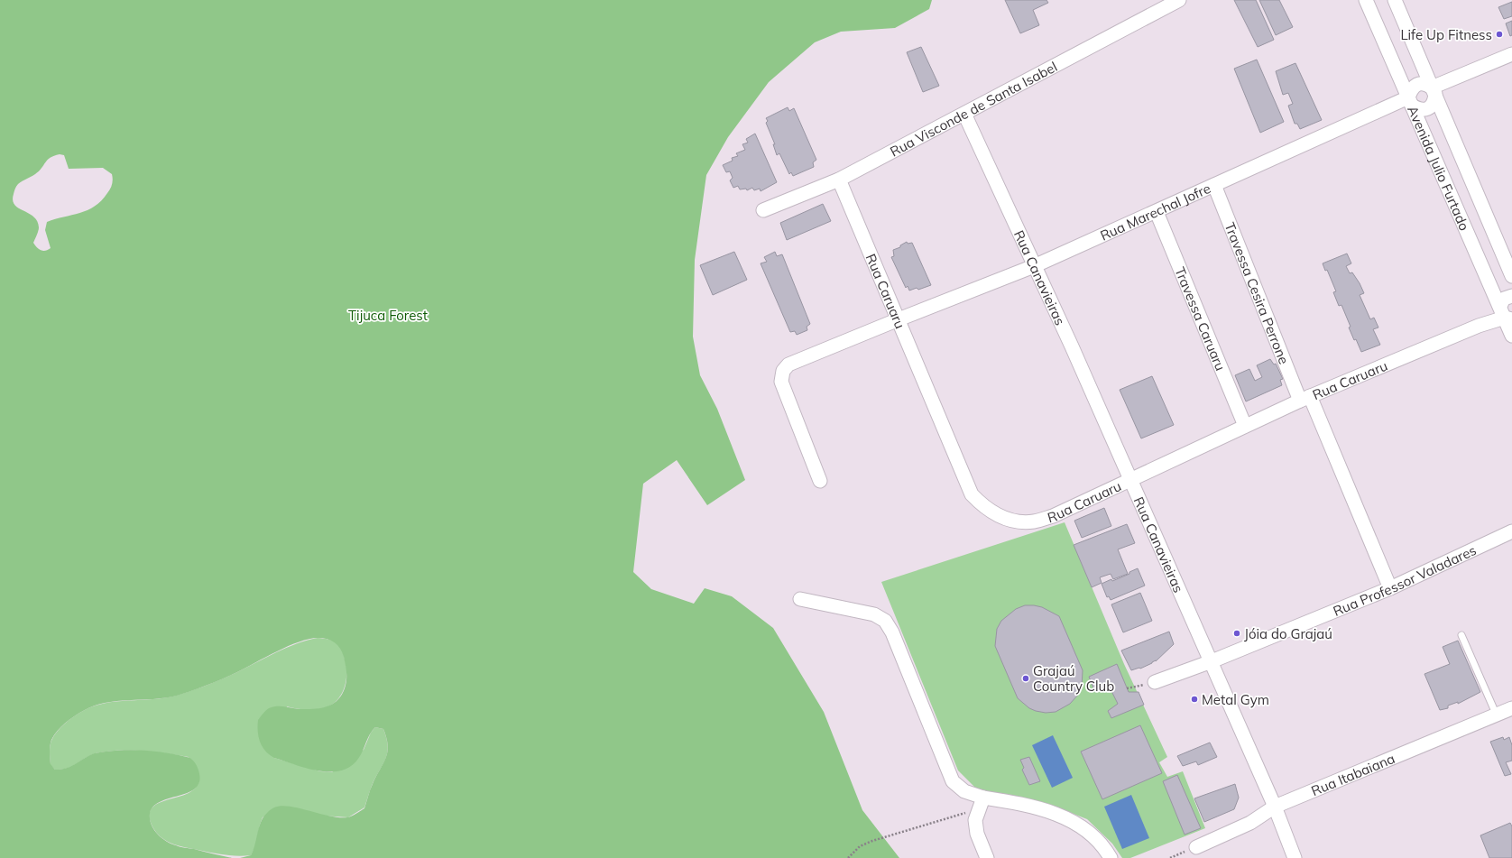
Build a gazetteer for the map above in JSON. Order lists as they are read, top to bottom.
{
  "streets": {
    "street": [
      "Rua Visconde de Santa Isabel",
      "Avenida Julio Furtado",
      "Rua Marechal Jofre",
      "Rua Canavieiras",
      "Rua Caruaru",
      "Travessa Cesira Perrone",
      "Travessa Caruaru",
      "Rua Professor Valadares",
      "Rua Itabaiana"
    ]
  },
  "crossings": [
    ["Rua Visconde de Santa Isabel", "Rua Canavieiras"],
    ["Rua Visconde de Santa Isabel", "Rua Caruaru"],
    ["Avenida Julio Furtado", "Rua Marechal Jofre"],
    ["Avenida Julio Furtado", "Rua Caruaru"],
    ["Rua Marechal Jofre", "Rua Canavieiras"],
    ["Rua Marechal Jofre", "Rua Caruaru"],
    ["Rua Marechal Jofre", "Travessa Cesira Perrone"],
    ["Rua Marechal Jofre", "Travessa Caruaru"],
    ["Rua Canavieiras", "Rua Caruaru"],
    ["Rua Canavieiras", "Rua Professor Valadares"],
    ["Rua Canavieiras", "Rua Itabaiana"],
    ["Rua Caruaru", "Travessa Cesira Perrone"],
    ["Rua Caruaru", "Travessa Caruaru"],
    ["Travessa Cesira Perrone", "Rua Professor Valadares"]
  ],
  "parks": ["Tijuca Forest"],
  "places": [
    "Life Up Fitness",
    "Jóia do Grajaú",
    "Grajaú Country Club",
    "Metal Gym"
  ]
}
